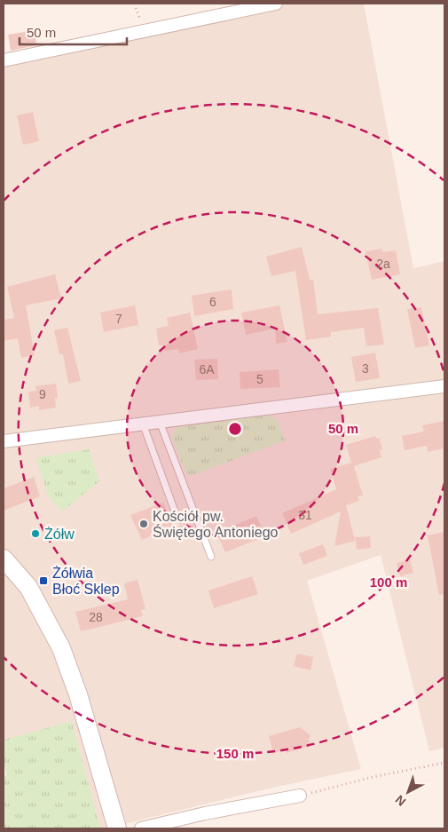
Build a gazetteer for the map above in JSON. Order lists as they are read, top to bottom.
{
  "places": {
    "other": ["Kościół pw. Świętego Antoniego", "Żółw"],
    "transit": ["Żółwia Błoć Sklep"]
  },
  "house_numbers": [
    "2a",
    "6",
    "7",
    "3",
    "6A",
    "5",
    "9",
    "31",
    "28"
  ],
  "scale_bar": "50 m",
  "north": "bottom left",
  "rings": ["50 m", "100 m", "150 m"]
}
